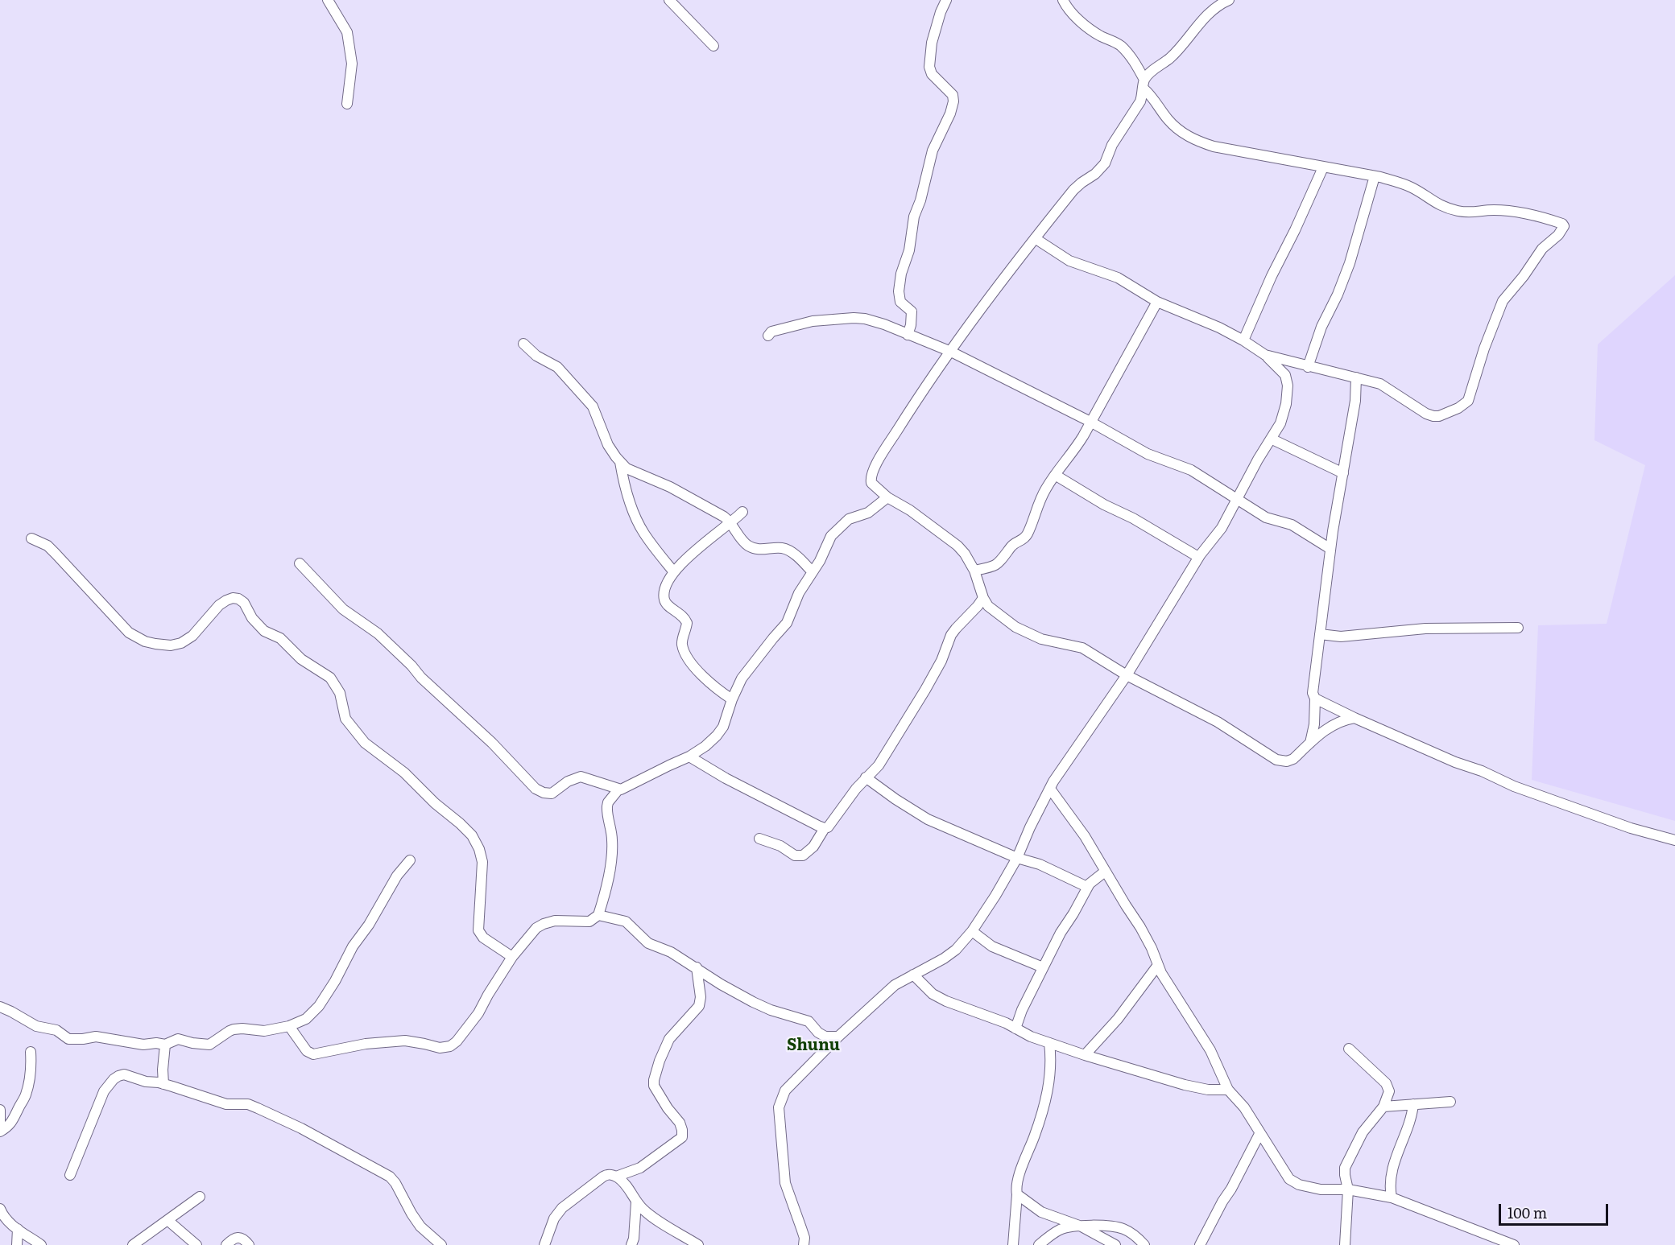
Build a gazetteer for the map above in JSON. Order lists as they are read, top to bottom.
{
  "districts": ["Shunu"],
  "scale_bar": "100 m"
}
